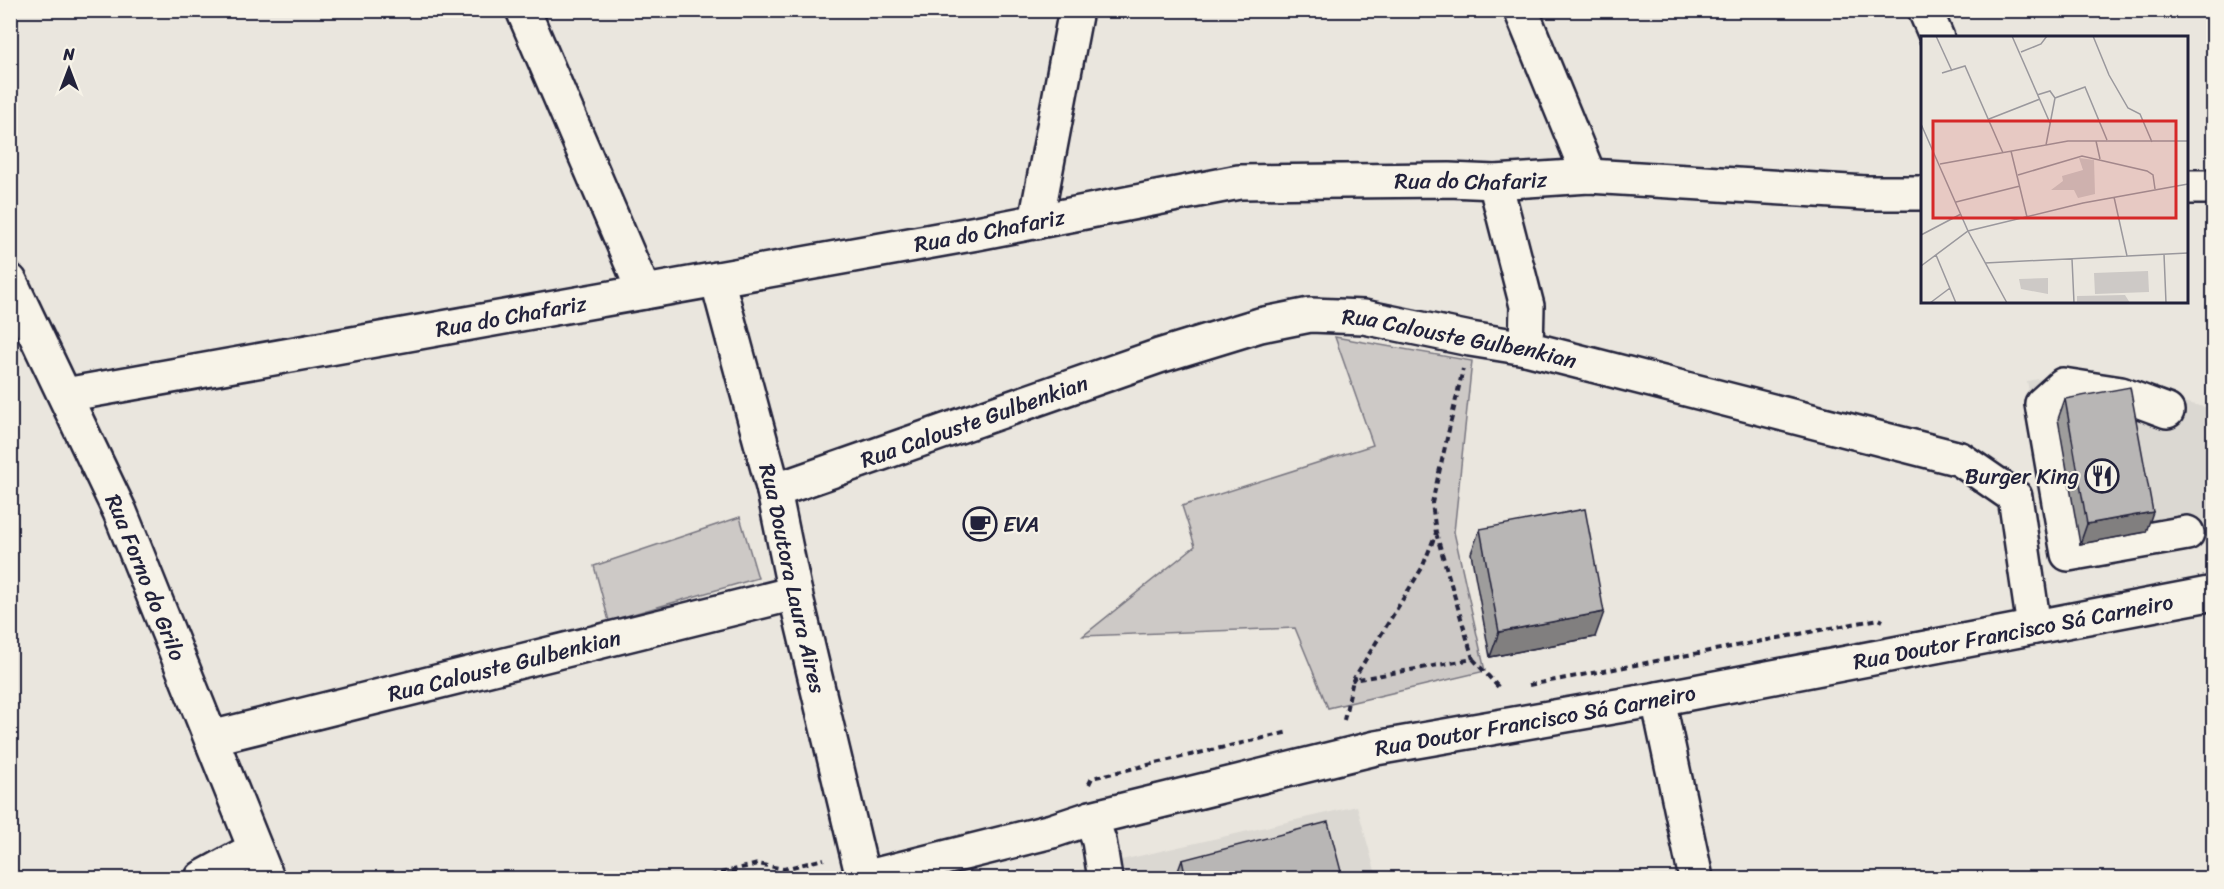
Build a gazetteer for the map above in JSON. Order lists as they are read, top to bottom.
{
  "streets": {
    "street": [
      "Rua do Chafariz",
      "Rua Calouste Gulbenkian",
      "Rua Forno do Grilo",
      "Rua Doutora Laura Aires",
      "Rua Doutor Francisco Sá Carneiro"
    ]
  },
  "crossings": [
    ["Rua do Chafariz", "Rua Forno do Grilo"],
    ["Rua do Chafariz", "Rua Doutora Laura Aires"],
    ["Rua Calouste Gulbenkian", "Rua Forno do Grilo"],
    ["Rua Calouste Gulbenkian", "Rua Doutora Laura Aires"],
    ["Rua Calouste Gulbenkian", "Rua Doutor Francisco Sá Carneiro"],
    ["Rua Doutora Laura Aires", "Rua Doutor Francisco Sá Carneiro"]
  ],
  "places": {
    "restaurant": ["Burger King"],
    "cafe": ["EVA"]
  },
  "north": "top"
}
